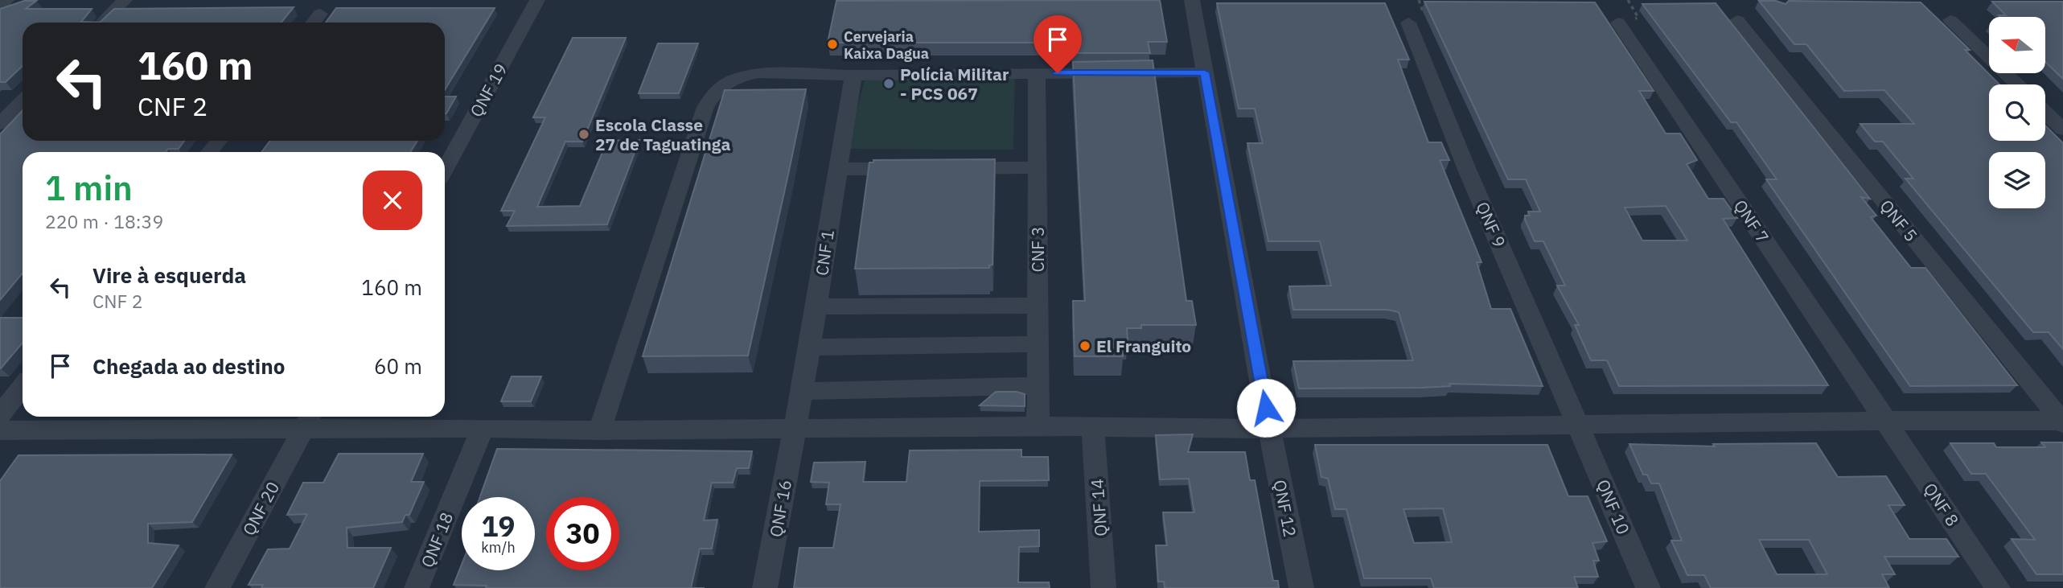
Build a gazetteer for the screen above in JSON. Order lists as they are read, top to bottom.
{
  "streets": {
    "street": [
      "QNF 19",
      "QNF 5",
      "QNF 7",
      "QNF 9",
      "CNF 3",
      "CNF 1",
      "QNF 8",
      "QNF 10",
      "QNF 14",
      "QNF 20",
      "QNF 16",
      "QNF 12",
      "QNF 18"
    ]
  },
  "crossings": [
    ["QNF 7", "QNF 8"],
    ["QNF 9", "QNF 10"],
    ["CNF 1", "QNF 16"]
  ],
  "places": [
    "Cervejaria Kaixa Dagua",
    "Polícia Militar - PCS 067",
    "Escola Classe 27 de Taguatinga",
    "El Franguito"
  ],
  "north": "left",
  "page": {
    "turn": ["160 m", "CNF 2"],
    "heading": ["1 min", "220 m · 18:39"],
    "list": [
      {
        "name": "Vire à esquerda",
        "note": "CNF 2",
        "value": "160 m"
      },
      {
        "name": "Chegada ao destino",
        "value": "60 m"
      }
    ],
    "speed": "19 km/h",
    "limit": "30"
  }
}
